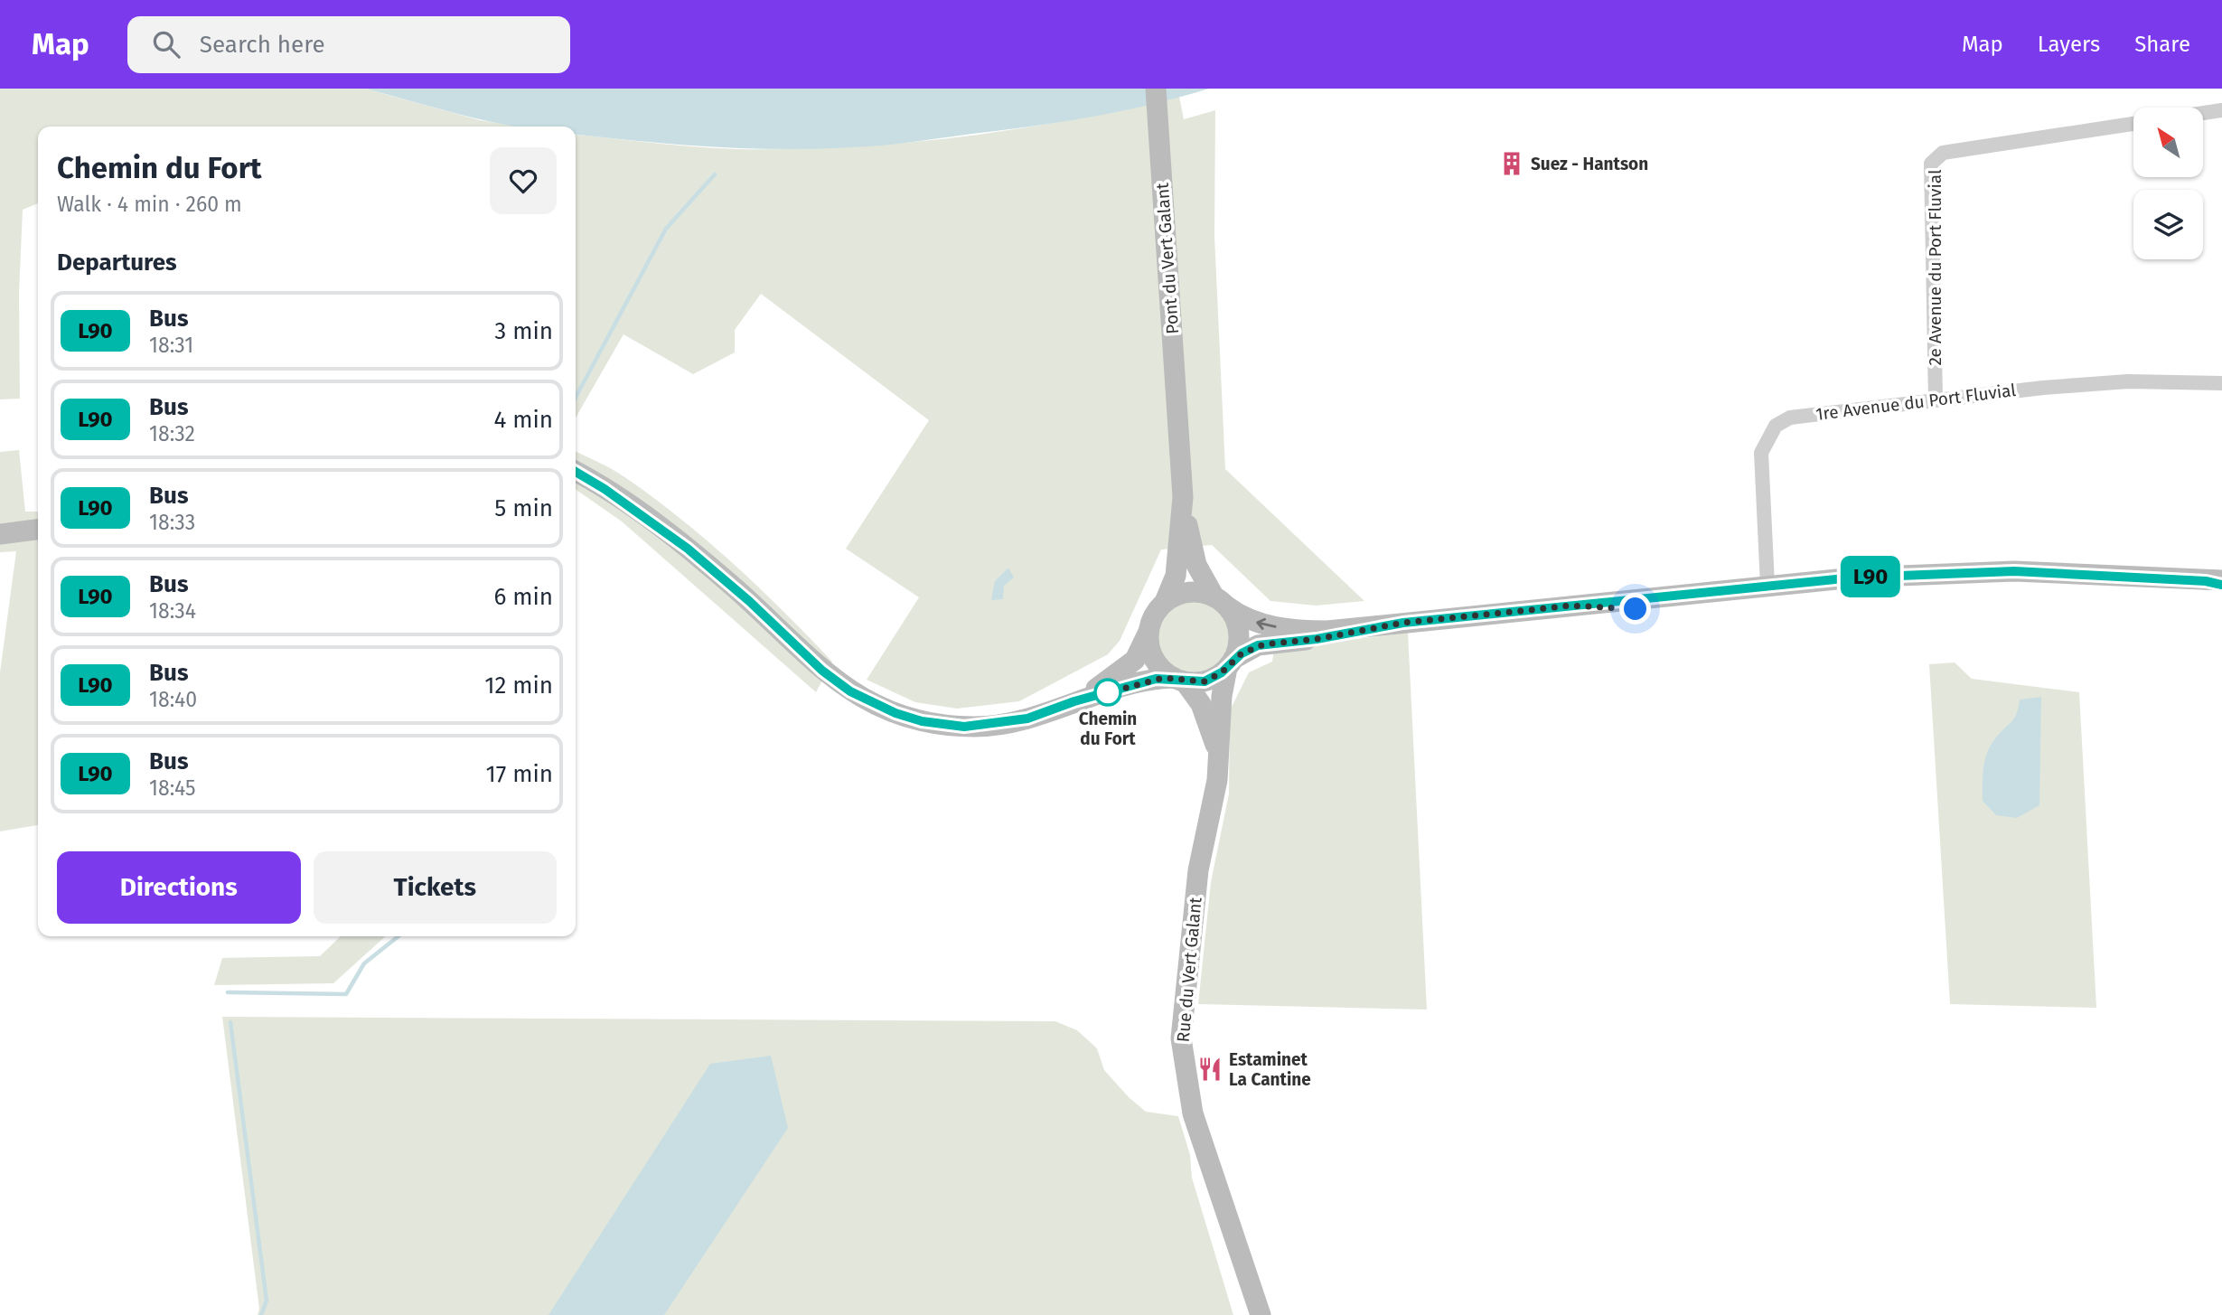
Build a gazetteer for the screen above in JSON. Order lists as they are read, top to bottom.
{
  "streets": {
    "main road": ["Pont du Vert Galant", "Rue du Vert Galant"],
    "street": ["2e Avenue du Port Fluvial", "1re Avenue du Port Fluvial"]
  },
  "crossings": [
    ["2e Avenue du Port Fluvial", "1re Avenue du Port Fluvial"]
  ],
  "places": {
    "building": ["Suez - Hantson"],
    "other": ["Chemin du Fort"],
    "restaurant": ["Estaminet La Cantine"]
  },
  "lines": ["bus line L90"],
  "north": "top left",
  "page": {
    "header": "Map",
    "search": "Search here",
    "nav": ["Map", "Layers", "Share"],
    "on_map": "L90",
    "heading": [
      ["Chemin du Fort", "Walk · 4 min · 260 m"],
      "Departures"
    ],
    "list": [
      {
        "mark": "L90",
        "name": "Bus",
        "note": "18:31",
        "value": "3 min"
      },
      {
        "mark": "L90",
        "name": "Bus",
        "note": "18:32",
        "value": "4 min"
      },
      {
        "mark": "L90",
        "name": "Bus",
        "note": "18:33",
        "value": "5 min"
      },
      {
        "mark": "L90",
        "name": "Bus",
        "note": "18:34",
        "value": "6 min"
      },
      {
        "mark": "L90",
        "name": "Bus",
        "note": "18:40",
        "value": "12 min"
      },
      {
        "mark": "L90",
        "name": "Bus",
        "note": "18:45",
        "value": "17 min"
      }
    ],
    "buttons": ["Directions", "Tickets"]
  }
}
